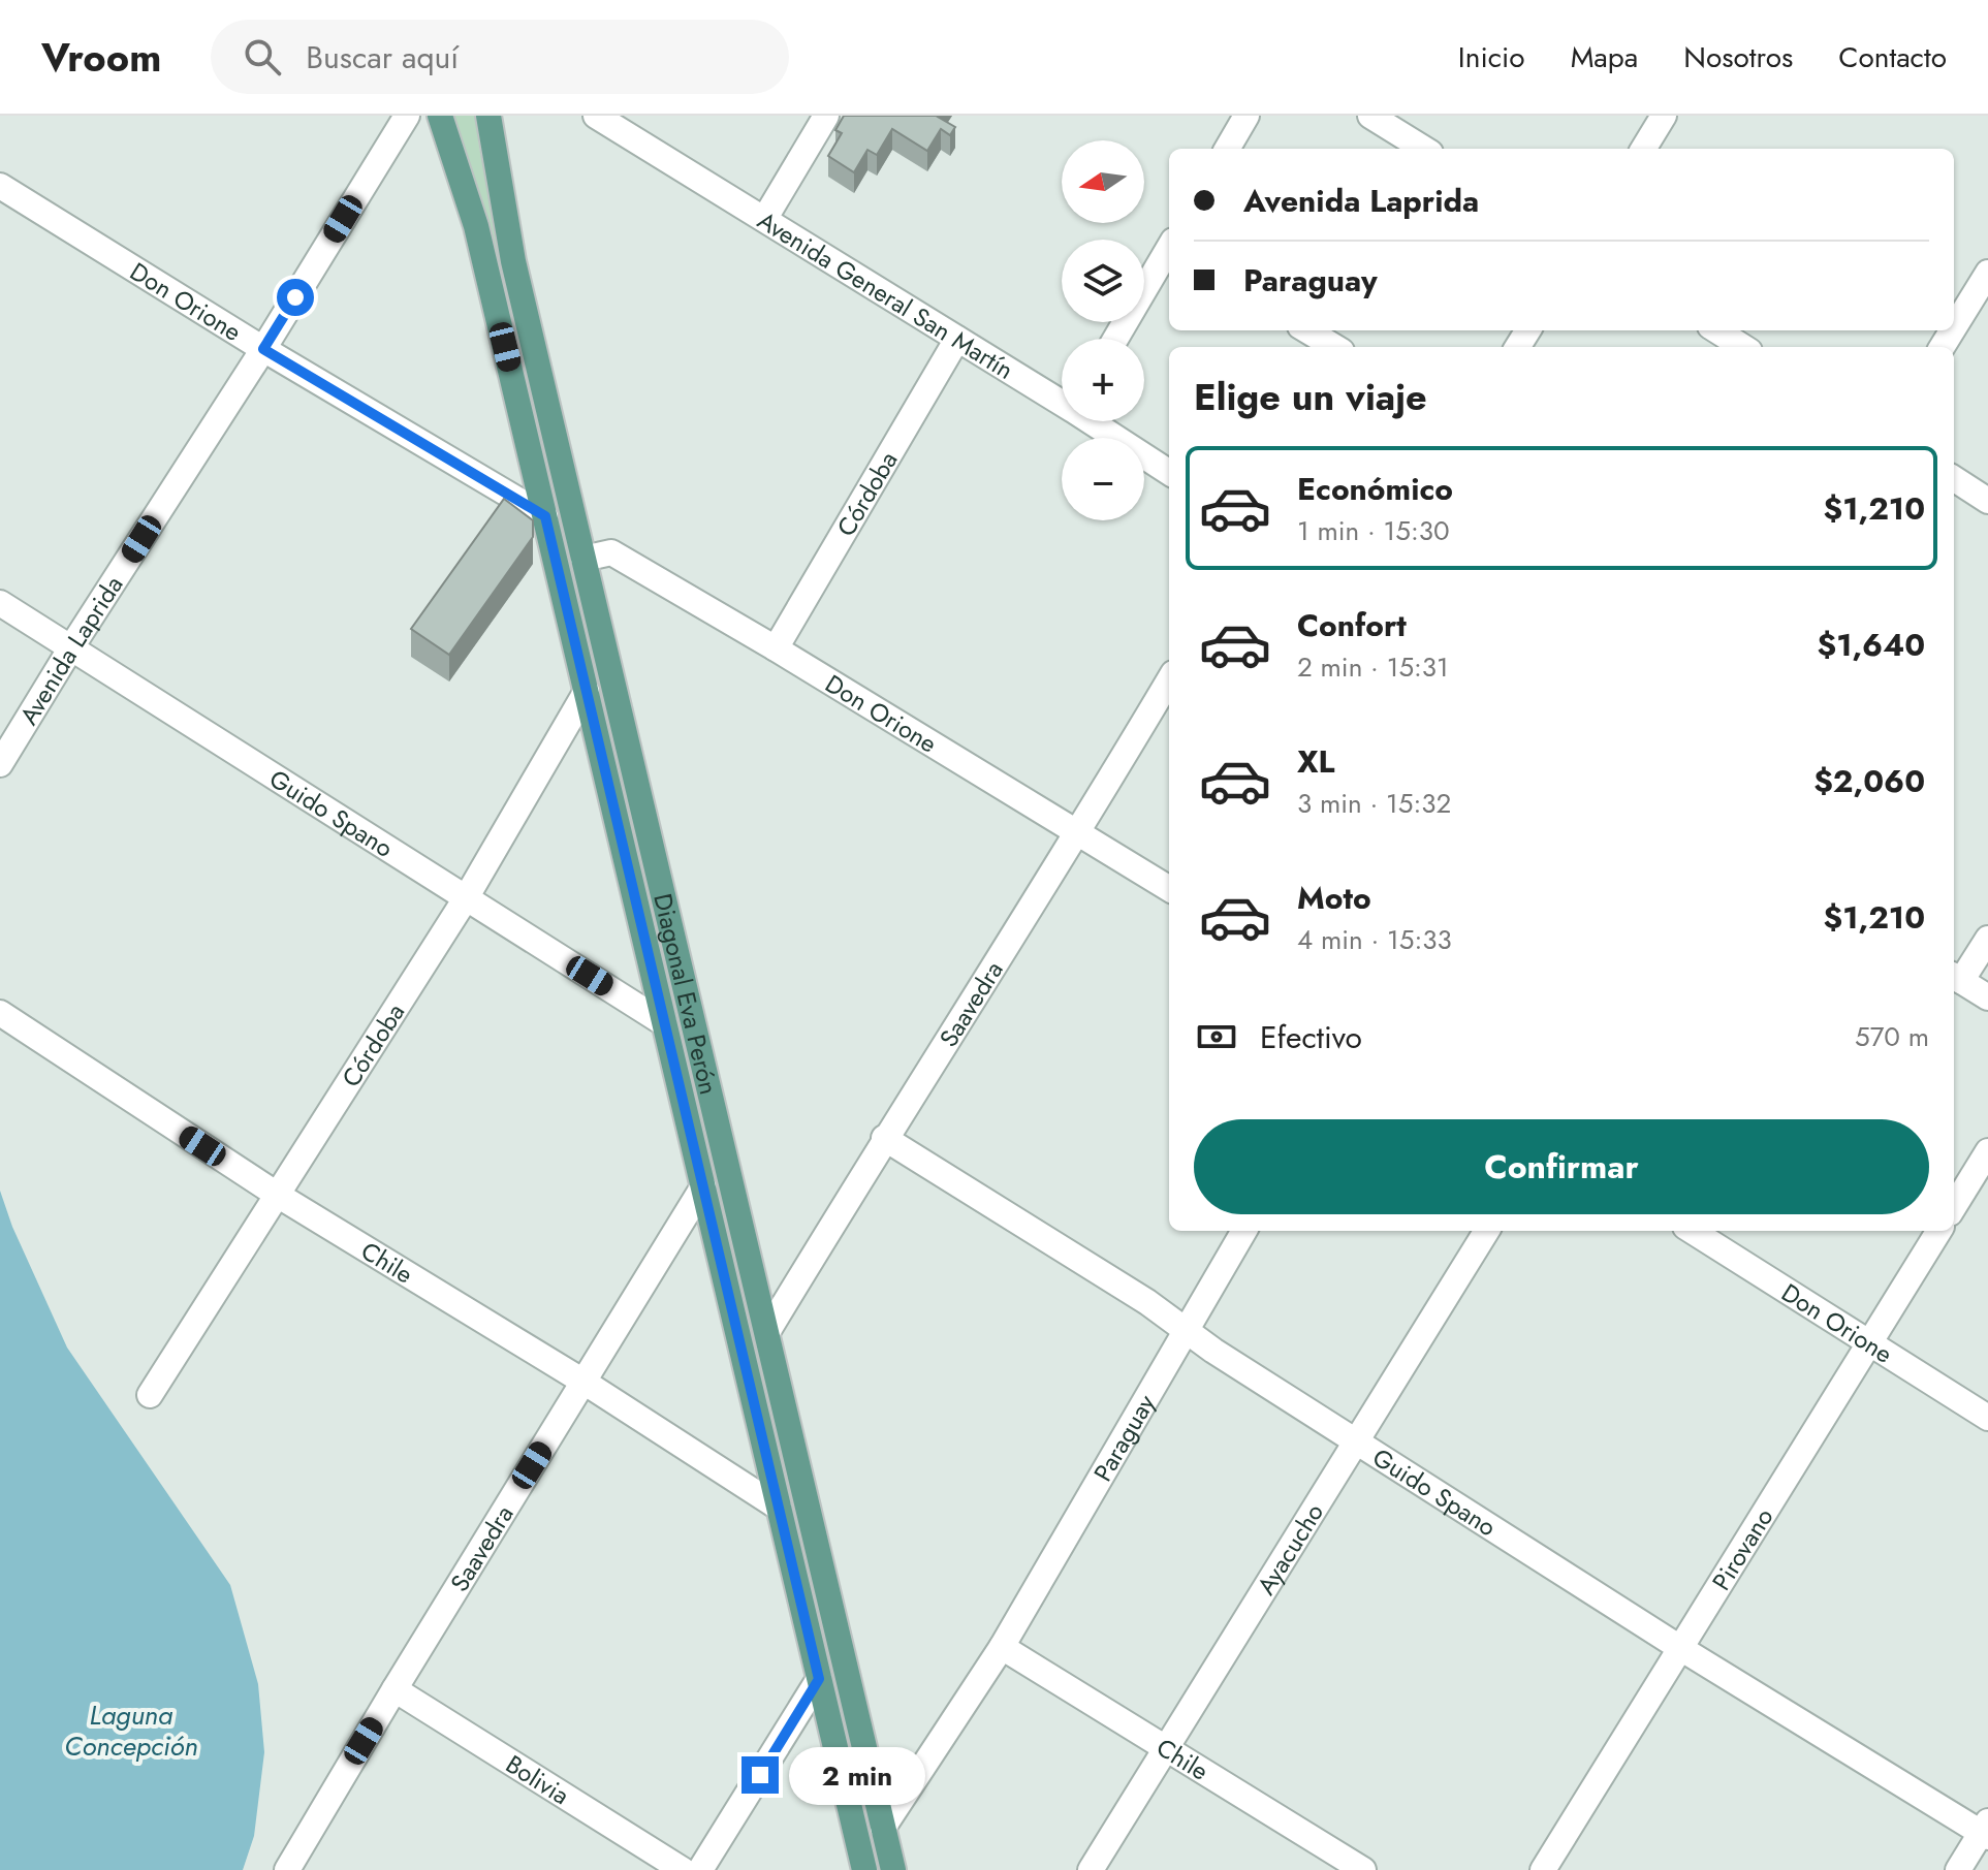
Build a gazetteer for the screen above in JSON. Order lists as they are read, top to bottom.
{
  "streets": {
    "main road": ["Diagonal Eva Perón"],
    "street": [
      "Avenida General San Martín",
      "Don Orione",
      "Córdoba",
      "Avenida Laprida",
      "Guido Spano",
      "Saavedra",
      "Chile",
      "Paraguay",
      "Pirovano",
      "Ayacucho",
      "Bolivia"
    ]
  },
  "crossings": [
    ["Avenida General San Martín", "Córdoba"],
    ["Don Orione", "Córdoba"],
    ["Don Orione", "Avenida Laprida"],
    ["Don Orione", "Diagonal Eva Perón"],
    ["Don Orione", "Saavedra"],
    ["Don Orione", "Pirovano"],
    ["Córdoba", "Guido Spano"],
    ["Córdoba", "Diagonal Eva Perón"],
    ["Córdoba", "Chile"],
    ["Avenida Laprida", "Guido Spano"],
    ["Guido Spano", "Diagonal Eva Perón"],
    ["Guido Spano", "Saavedra"],
    ["Guido Spano", "Paraguay"],
    ["Guido Spano", "Pirovano"],
    ["Guido Spano", "Ayacucho"],
    ["Diagonal Eva Perón", "Saavedra"],
    ["Diagonal Eva Perón", "Chile"],
    ["Diagonal Eva Perón", "Paraguay"],
    ["Saavedra", "Chile"],
    ["Saavedra", "Bolivia"],
    ["Chile", "Paraguay"],
    ["Chile", "Ayacucho"]
  ],
  "water": ["Laguna Concepción"],
  "north": "left",
  "page": {
    "header": "Vroom",
    "search": "Buscar aquí",
    "nav": [
      "Inicio",
      "Mapa",
      "Nosotros",
      "Contacto"
    ],
    "map_buttons": ["+", "−"],
    "banner": ["Avenida Laprida", "Paraguay"],
    "heading": "Elige un viaje",
    "list": [
      {
        "name": "Económico",
        "note": "1 min · 15:30",
        "value": "$1,210"
      },
      {
        "name": "Confort",
        "note": "2 min · 15:31",
        "value": "$1,640"
      },
      {
        "name": "XL",
        "note": "3 min · 15:32",
        "value": "$2,060"
      },
      {
        "name": "Moto",
        "note": "4 min · 15:33",
        "value": "$1,210"
      }
    ],
    "pay": ["Efectivo", "570 m"],
    "buttons": "Confirmar",
    "bubble": "2 min"
  }
}
